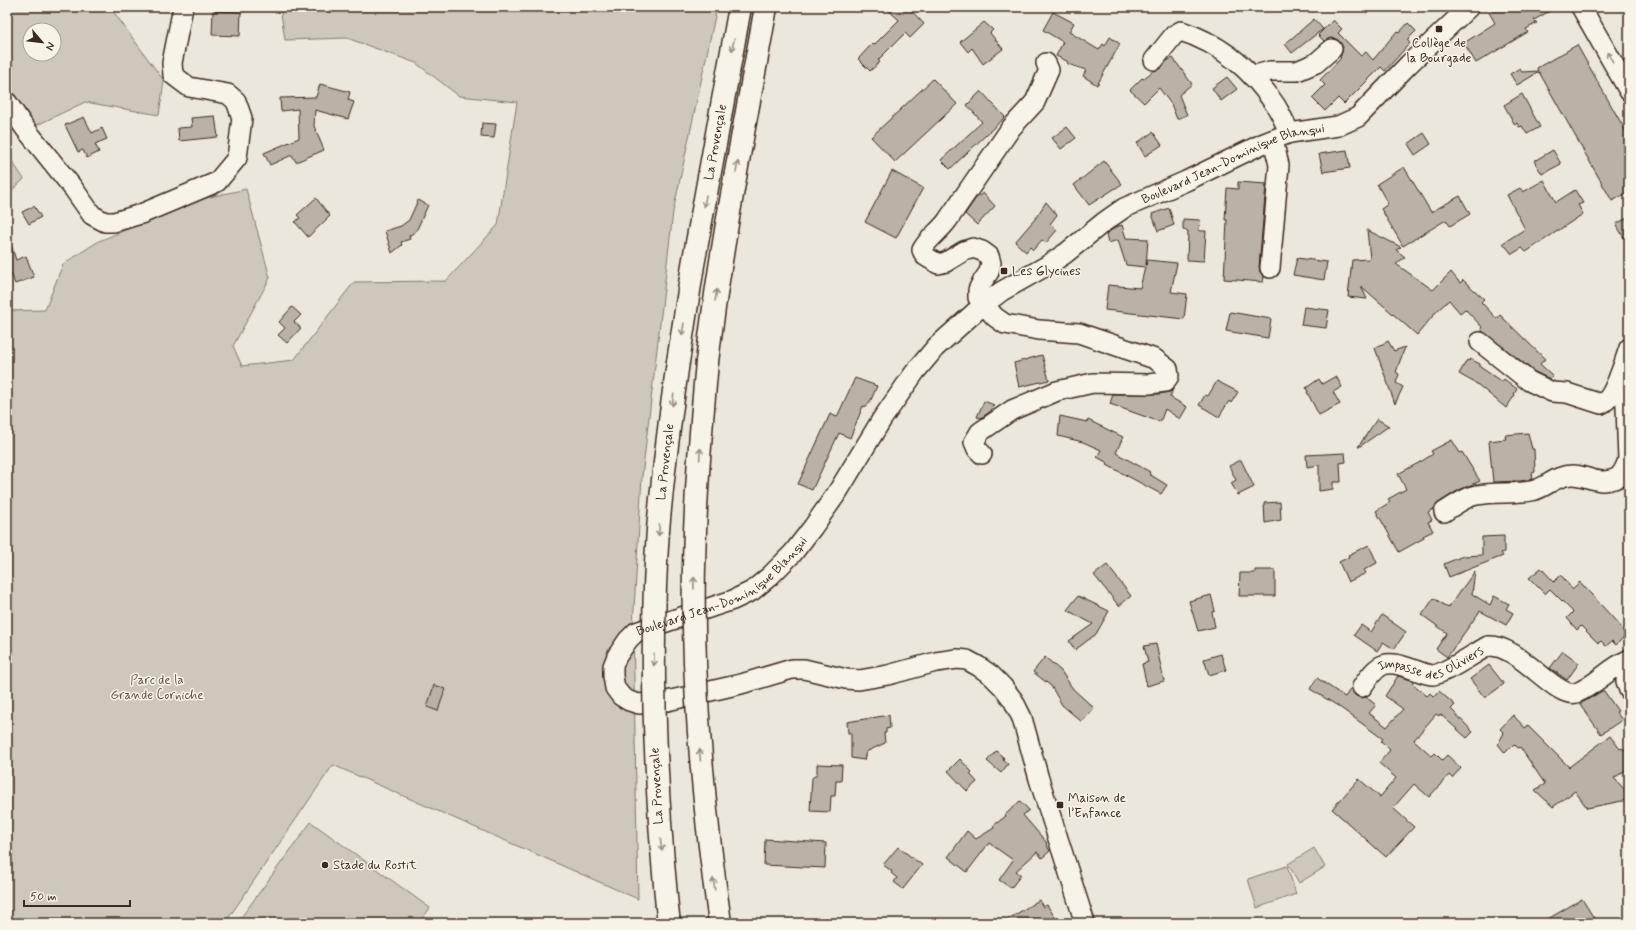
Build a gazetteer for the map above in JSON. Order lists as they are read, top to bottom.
{
  "streets": {
    "highway": ["La Provençale"],
    "street": ["Boulevard Jean-Dominique Blanqui", "Impasse des Oliviers"]
  },
  "parks": ["Parc de la Grande Corniche"],
  "places": {
    "transit": ["Collège de la Bourgade", "Les Glycines", "Maison de l’Enfance"],
    "other": ["Stade du Rostit"]
  },
  "scale_bar": "50 m",
  "north": "bottom right"
}
